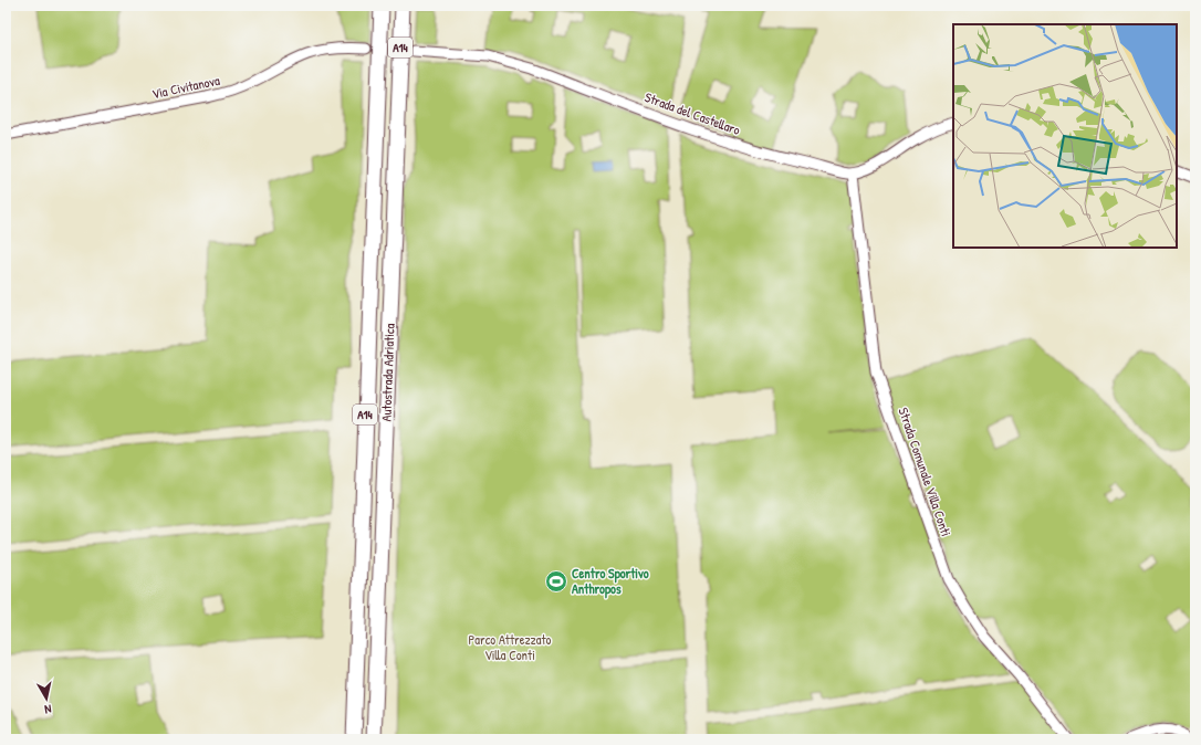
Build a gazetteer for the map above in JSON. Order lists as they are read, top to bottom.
{
  "streets": {
    "highway": ["A14", "Autostrada Adriatica"],
    "street": ["Via Civitanova", "Strada del Castellaro", "Strada Comunale Villa Conti"]
  },
  "crossings": [
    ["Strada del Castellaro", "Strada Comunale Villa Conti"]
  ],
  "parks": ["Parco Attrezzato Villa Conti"],
  "places": {
    "sports": ["Centro Sportivo Anthropos"]
  },
  "north": "bottom"
}
